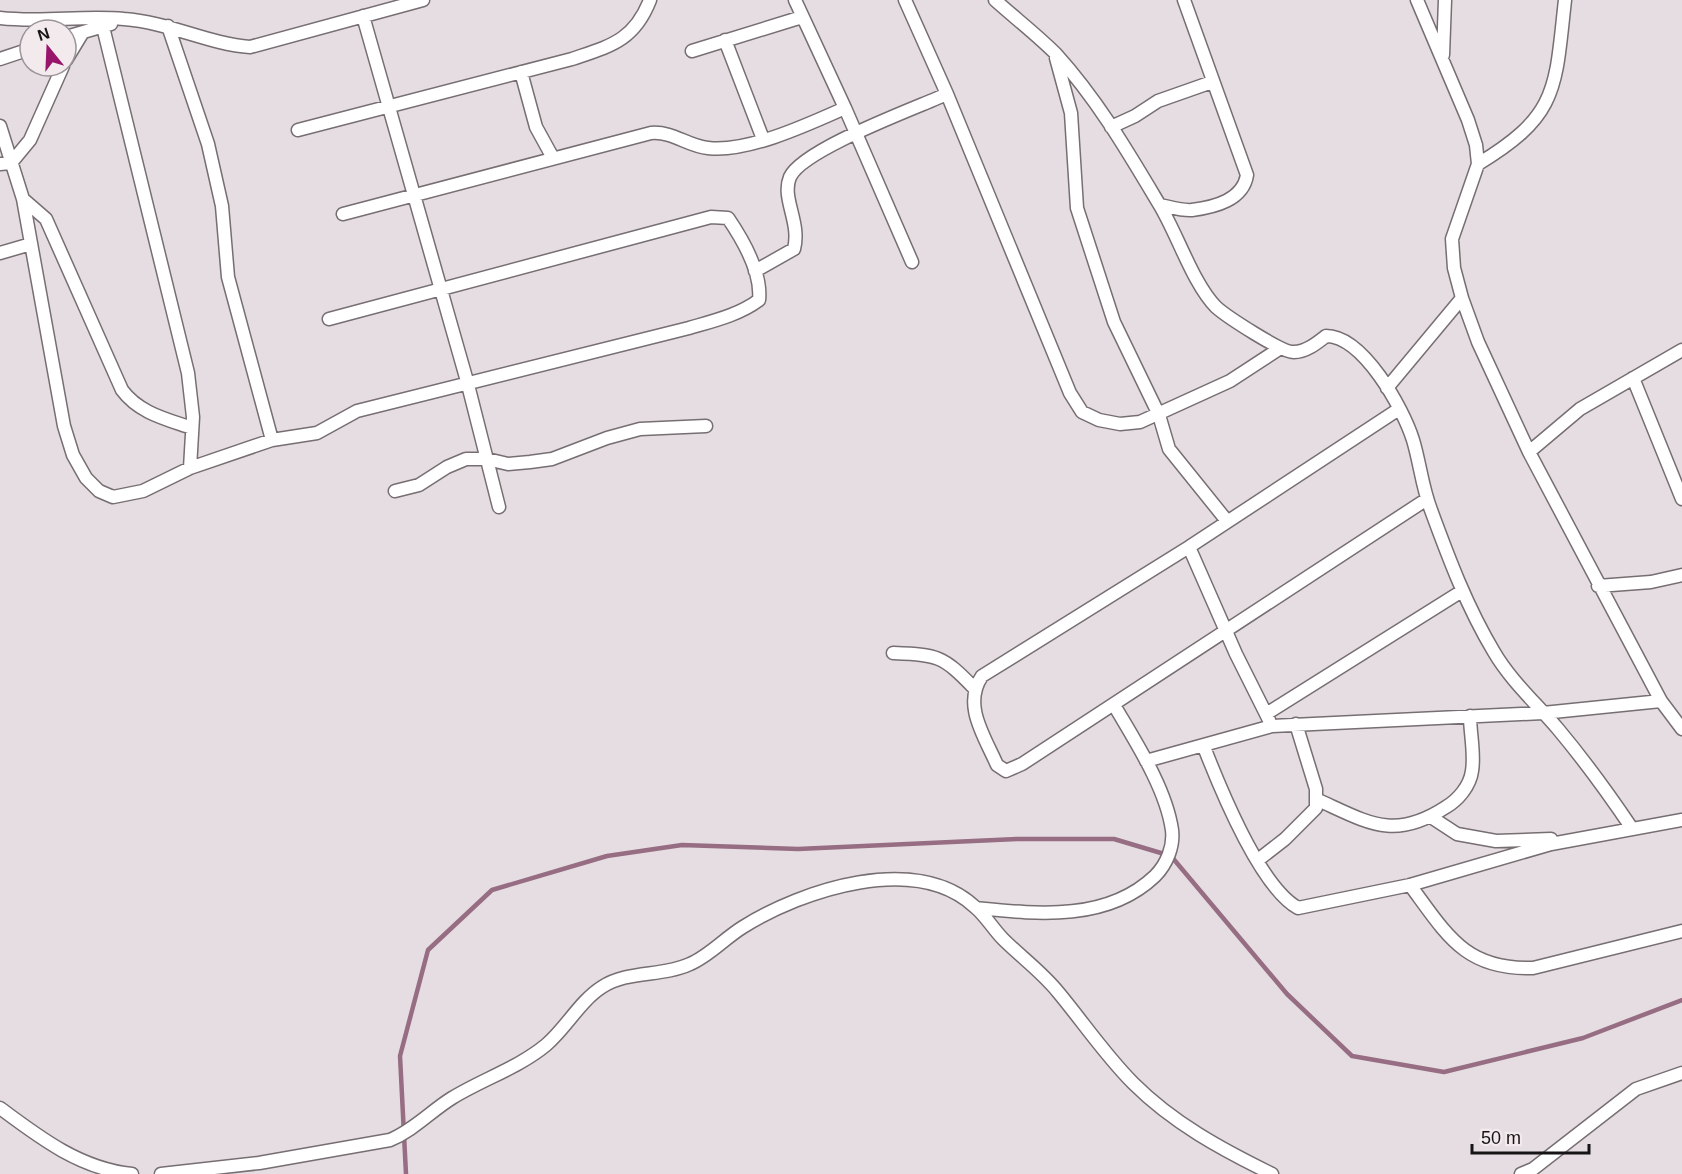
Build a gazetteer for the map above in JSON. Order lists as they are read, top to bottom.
{
  "scale_bar": "50 m",
  "north": "top"
}
